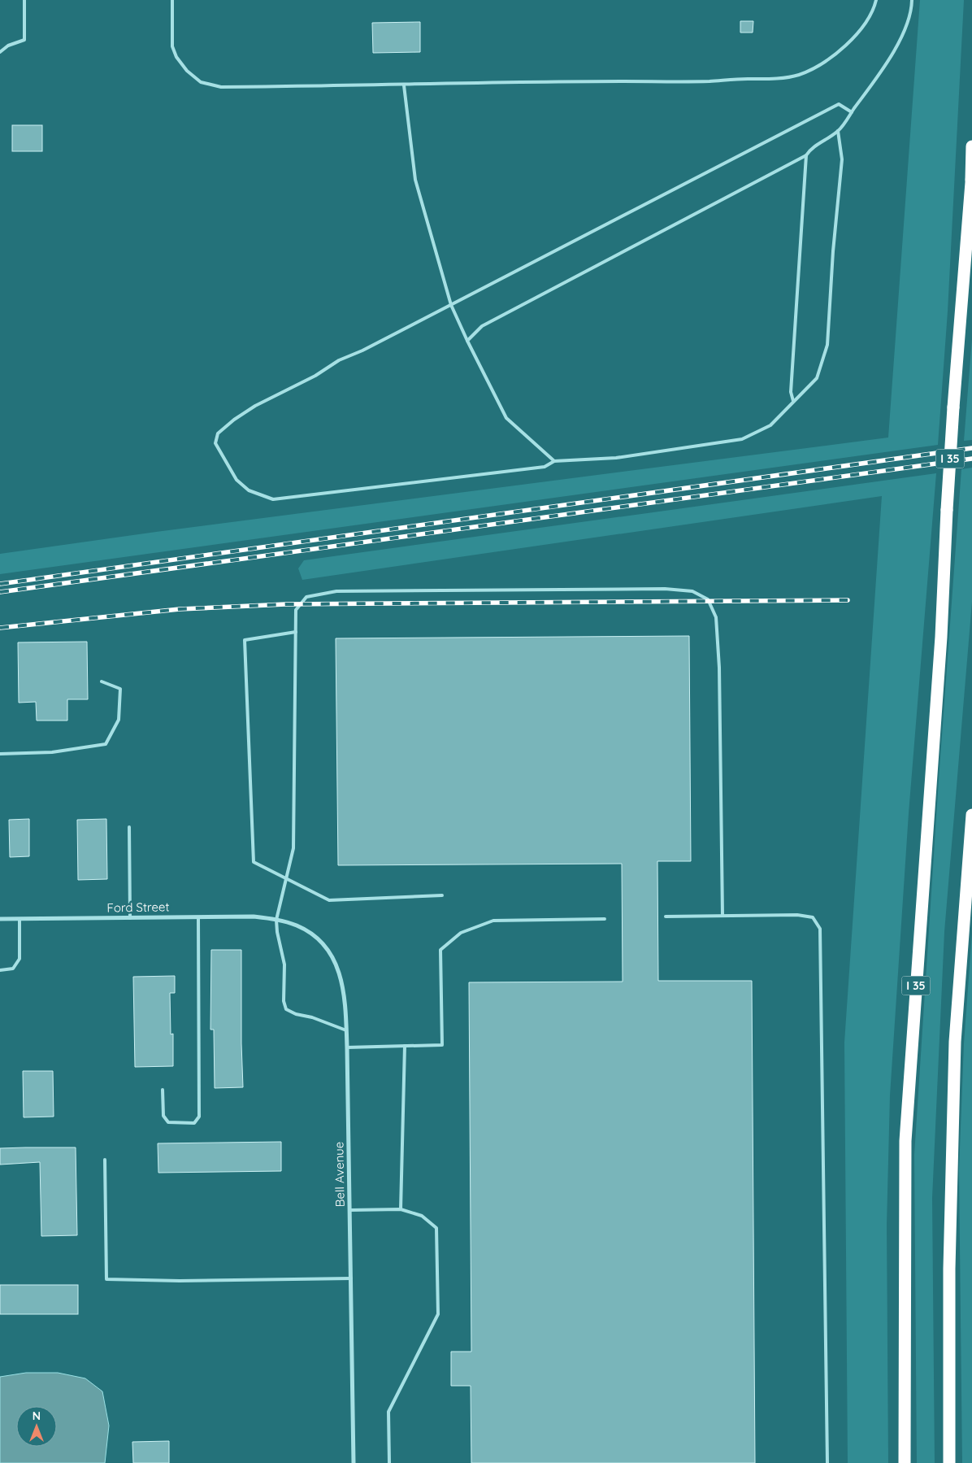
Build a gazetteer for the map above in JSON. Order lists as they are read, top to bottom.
{
  "streets": {
    "highway": ["I 35"],
    "street": ["Ford Street", "Bell Avenue"]
  },
  "crossings": [
    ["Ford Street", "Bell Avenue"]
  ],
  "north": "top"
}
